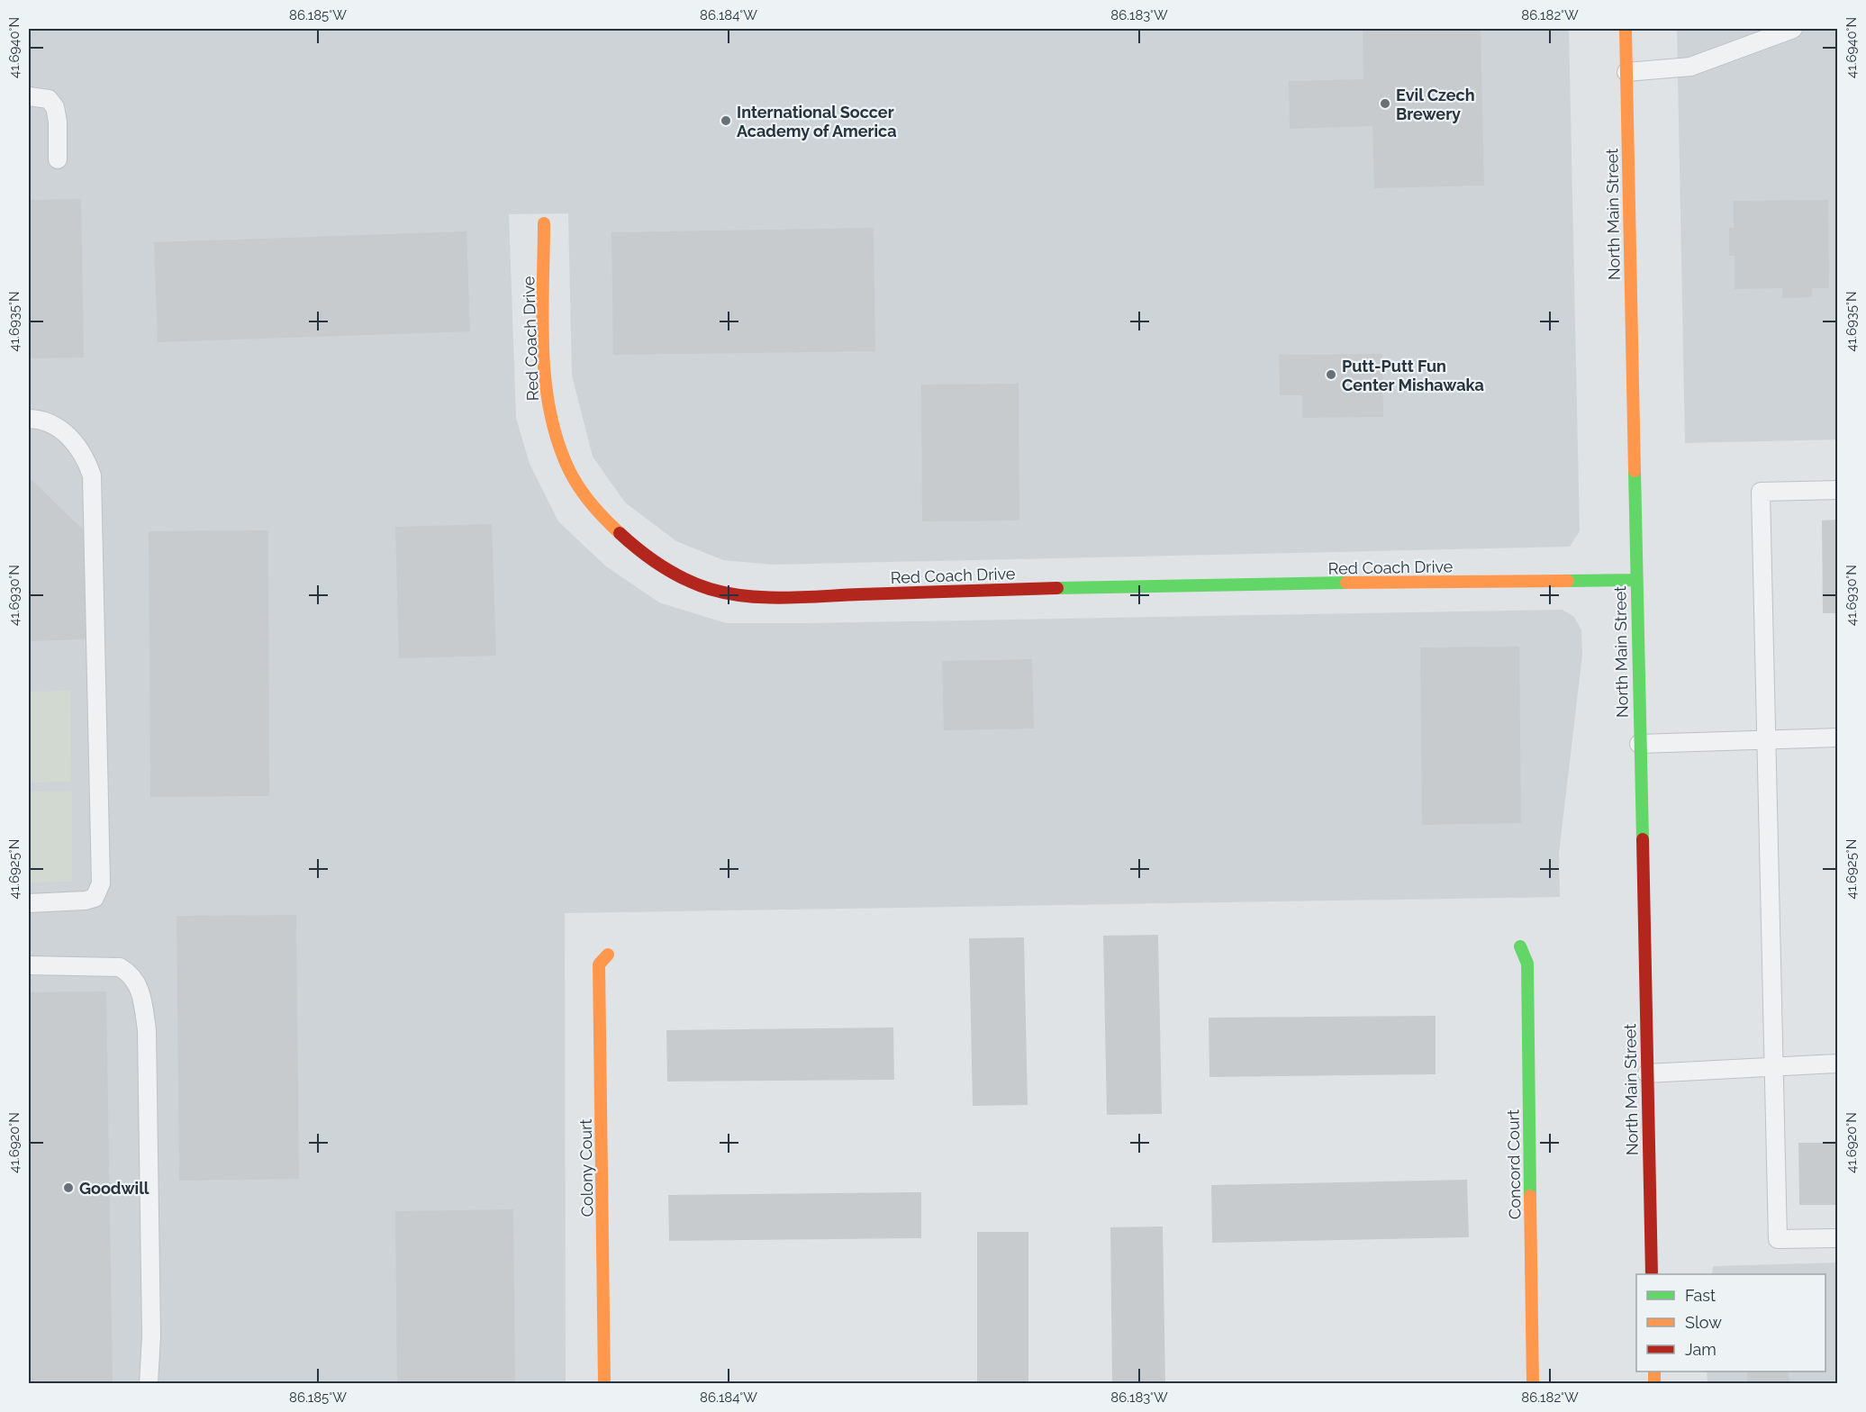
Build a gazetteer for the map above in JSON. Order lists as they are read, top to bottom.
{
  "streets": {
    "street": [
      "North Main Street",
      "Red Coach Drive",
      "Concord Court",
      "Colony Court"
    ]
  },
  "crossings": [
    ["North Main Street", "Red Coach Drive"]
  ],
  "places": [
    "Evil Czech Brewery",
    "International Soccer Academy of America",
    "Putt-Putt Fun Center Mishawaka",
    "Goodwill"
  ],
  "legend": ["Fast", "Slow", "Jam"],
  "coordinates": [
    "86.185°W",
    "86.184°W",
    "86.183°W",
    "86.182°W",
    "41.6940°N",
    "41.6935°N",
    "41.6930°N",
    "41.6925°N",
    "41.6920°N"
  ]
}
